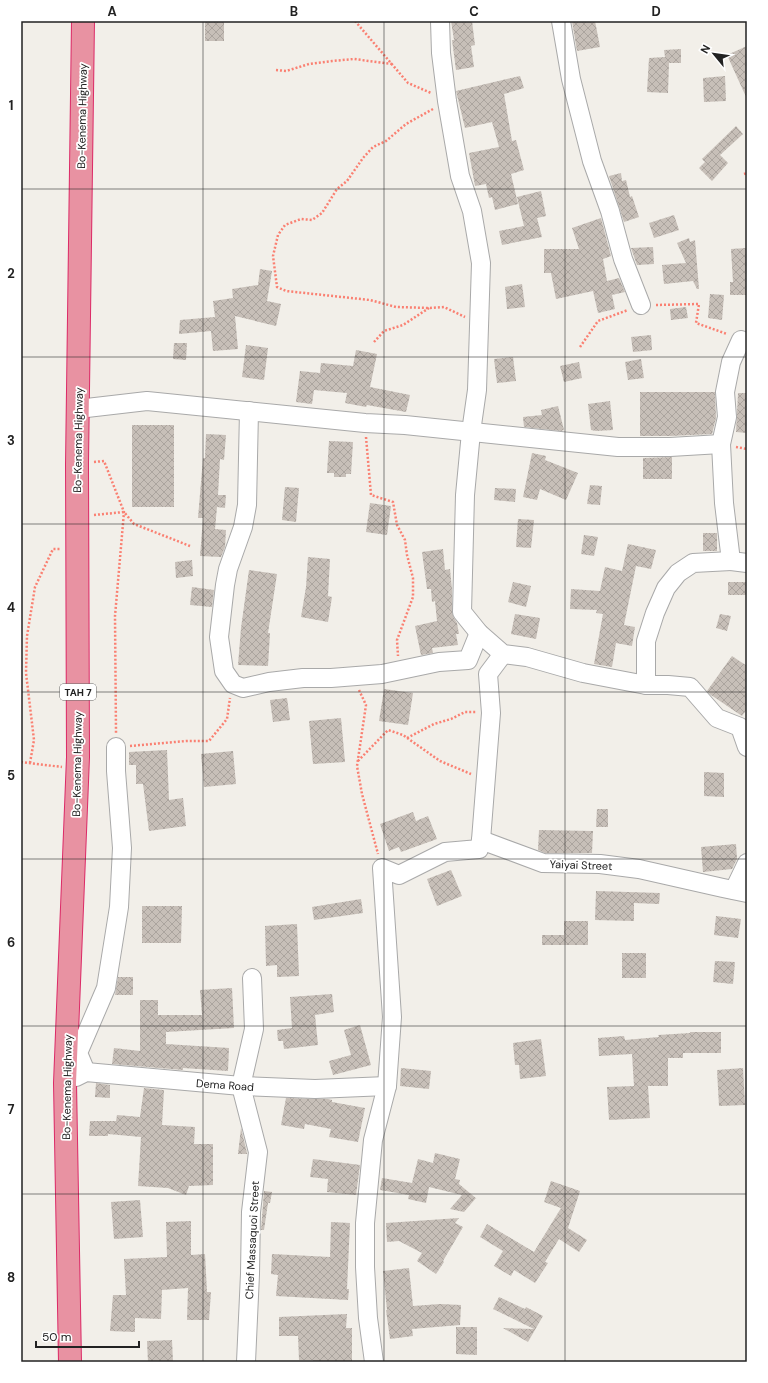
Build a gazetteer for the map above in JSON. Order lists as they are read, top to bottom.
{
  "streets": {
    "highway": ["Bo-Kenema Highway", "TAH 7"],
    "street": ["Yaiyai Street", "Dema Road", "Chief Massaquoi Street"]
  },
  "crossings": [
    ["Dema Road", "Chief Massaquoi Street"]
  ],
  "scale_bar": "50 m",
  "north": "top left",
  "grid": {
    "columns": [
      "A",
      "B",
      "C",
      "D"
    ],
    "rows": [
      "1",
      "2",
      "3",
      "4",
      "5",
      "6",
      "7",
      "8"
    ]
  }
}
